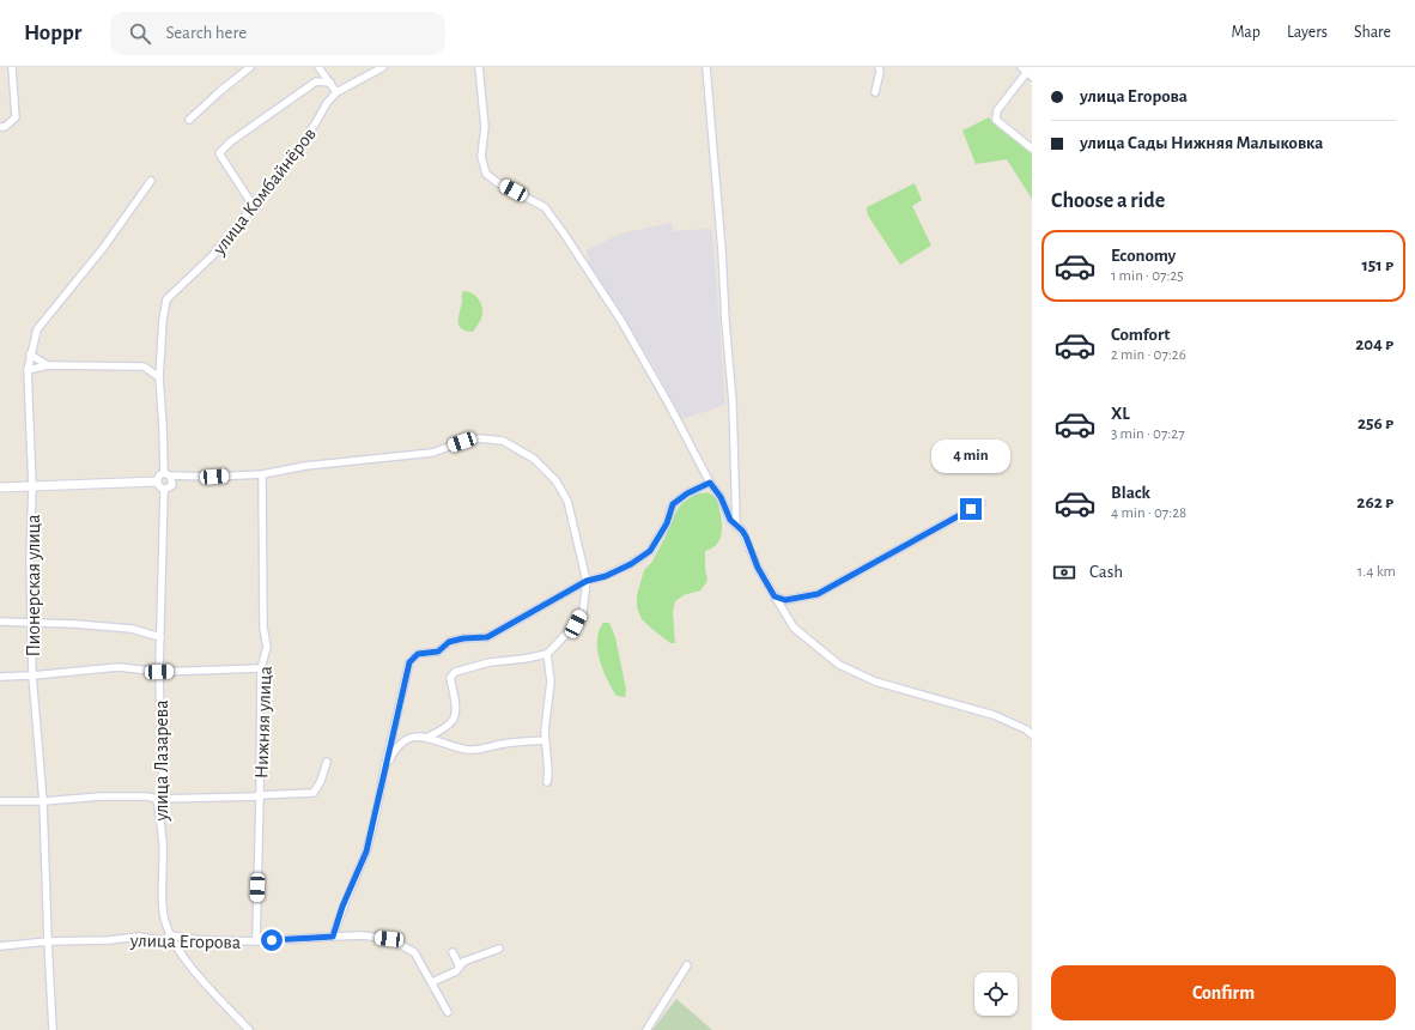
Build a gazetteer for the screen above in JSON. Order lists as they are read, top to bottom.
{
  "streets": {
    "street": [
      "улица Комбайнёров",
      "Пионерская улица",
      "Нижняя улица",
      "улица Лазарева",
      "улица Егорова"
    ]
  },
  "crossings": [
    ["Пионерская улица", "улица Егорова"],
    ["Нижняя улица", "улица Егорова"],
    ["улица Лазарева", "улица Егорова"]
  ],
  "page": {
    "header": "Hoppr",
    "search": "Search here",
    "nav": ["Map", "Layers", "Share"],
    "banner": ["улица Егорова", "улица Сады Нижняя Малыковка"],
    "heading": "Choose a ride",
    "list": [
      {
        "name": "Economy",
        "note": "1 min · 07:25",
        "value": "151 ₽"
      },
      {
        "name": "Comfort",
        "note": "2 min · 07:26",
        "value": "204 ₽"
      },
      {
        "name": "XL",
        "note": "3 min · 07:27",
        "value": "256 ₽"
      },
      {
        "name": "Black",
        "note": "4 min · 07:28",
        "value": "262 ₽"
      }
    ],
    "bubble": "4 min",
    "pay": ["Cash", "1.4 km"],
    "buttons": "Confirm"
  }
}
